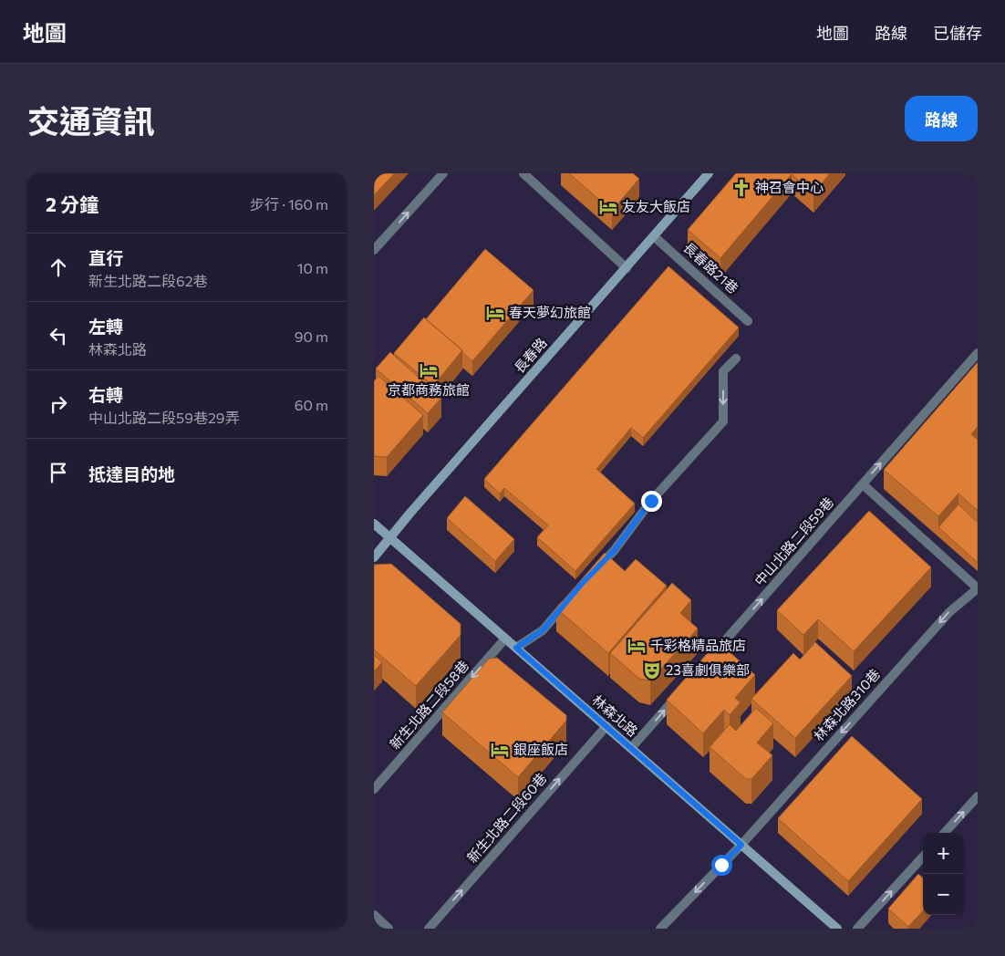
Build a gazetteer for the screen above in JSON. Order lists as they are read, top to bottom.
{
  "streets": {
    "street": [
      "長春路21巷",
      "長春路",
      "中山北路二段59巷",
      "新生北路二段58巷",
      "林森北路310巷",
      "林森北路",
      "新生北路二段60巷"
    ]
  },
  "crossings": [
    ["長春路21巷", "長春路"],
    ["長春路", "林森北路"],
    ["新生北路二段58巷", "林森北路"],
    ["林森北路310巷", "林森北路"],
    ["林森北路", "新生北路二段60巷"]
  ],
  "one_way": [
    "中山北路二段59巷",
    "新生北路二段58巷",
    "林森北路310巷",
    "新生北路二段60巷"
  ],
  "places": {
    "church": ["神召會中心"],
    "hotel": [
      "友友大飯店",
      "春天夢幻旅館",
      "京都商務旅館",
      "千彩格精品旅店",
      "銀座飯店"
    ],
    "theatre": ["23喜劇俱樂部"]
  },
  "page": {
    "header": "地圖",
    "nav": ["地圖", "路線", "已儲存"],
    "title": "交通資訊",
    "buttons": "路線",
    "heading": ["2 分鐘", "步行 · 160 m"],
    "list": [
      ["直行", "新生北路二段62巷", "10 m"],
      ["左轉", "林森北路", "90 m"],
      ["右轉", "中山北路二段59巷29弄", "60 m"],
      "抵達目的地"
    ],
    "map_buttons": ["+", "−"]
  }
}
